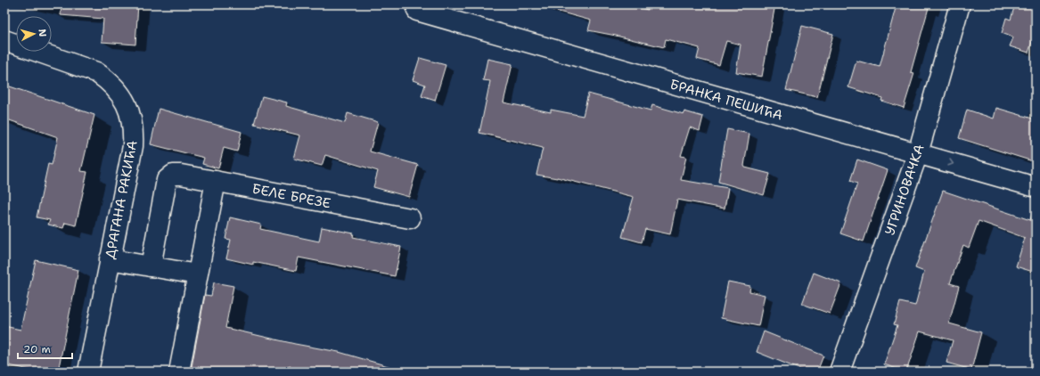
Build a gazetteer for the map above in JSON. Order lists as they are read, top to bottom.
{
  "streets": {
    "street": [
      "БРАНКА ПЕШИЋА",
      "УГРИНОВАЧКА",
      "БЕЛЕ БРЕЗЕ",
      "ДРАГАНА РАКИЋА"
    ]
  },
  "crossings": [
    ["БРАНКА ПЕШИЋА", "УГРИНОВАЧКА"]
  ],
  "scale_bar": "20 m",
  "north": "right"
}
